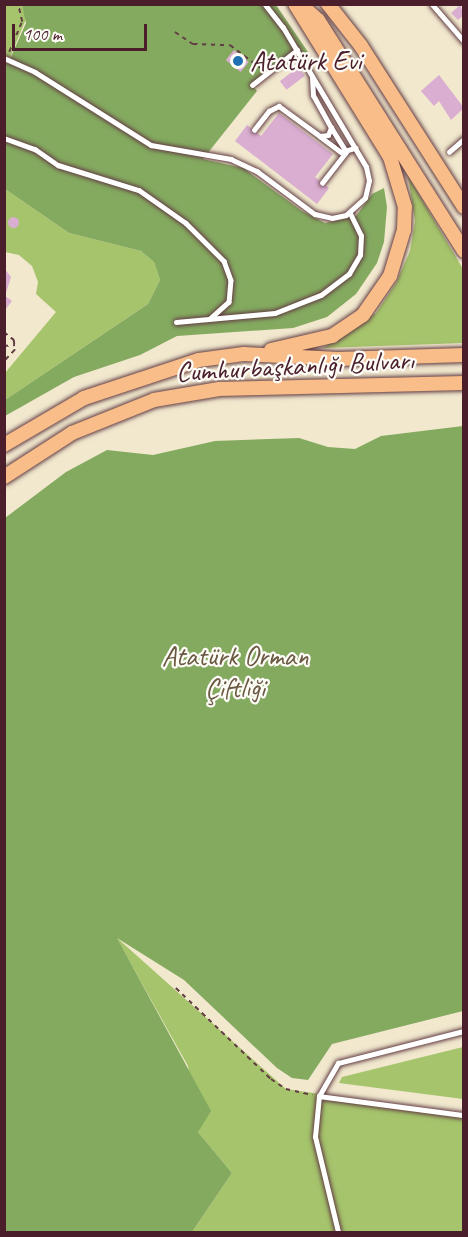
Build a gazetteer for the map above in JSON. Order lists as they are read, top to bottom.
{
  "streets": {
    "main road": ["Cumhurbaşkanlığı Bulvarı"]
  },
  "parks": ["Atatürk Orman Çiftliği"],
  "places": ["Atatürk Evi"],
  "scale_bar": "100 m"
}
